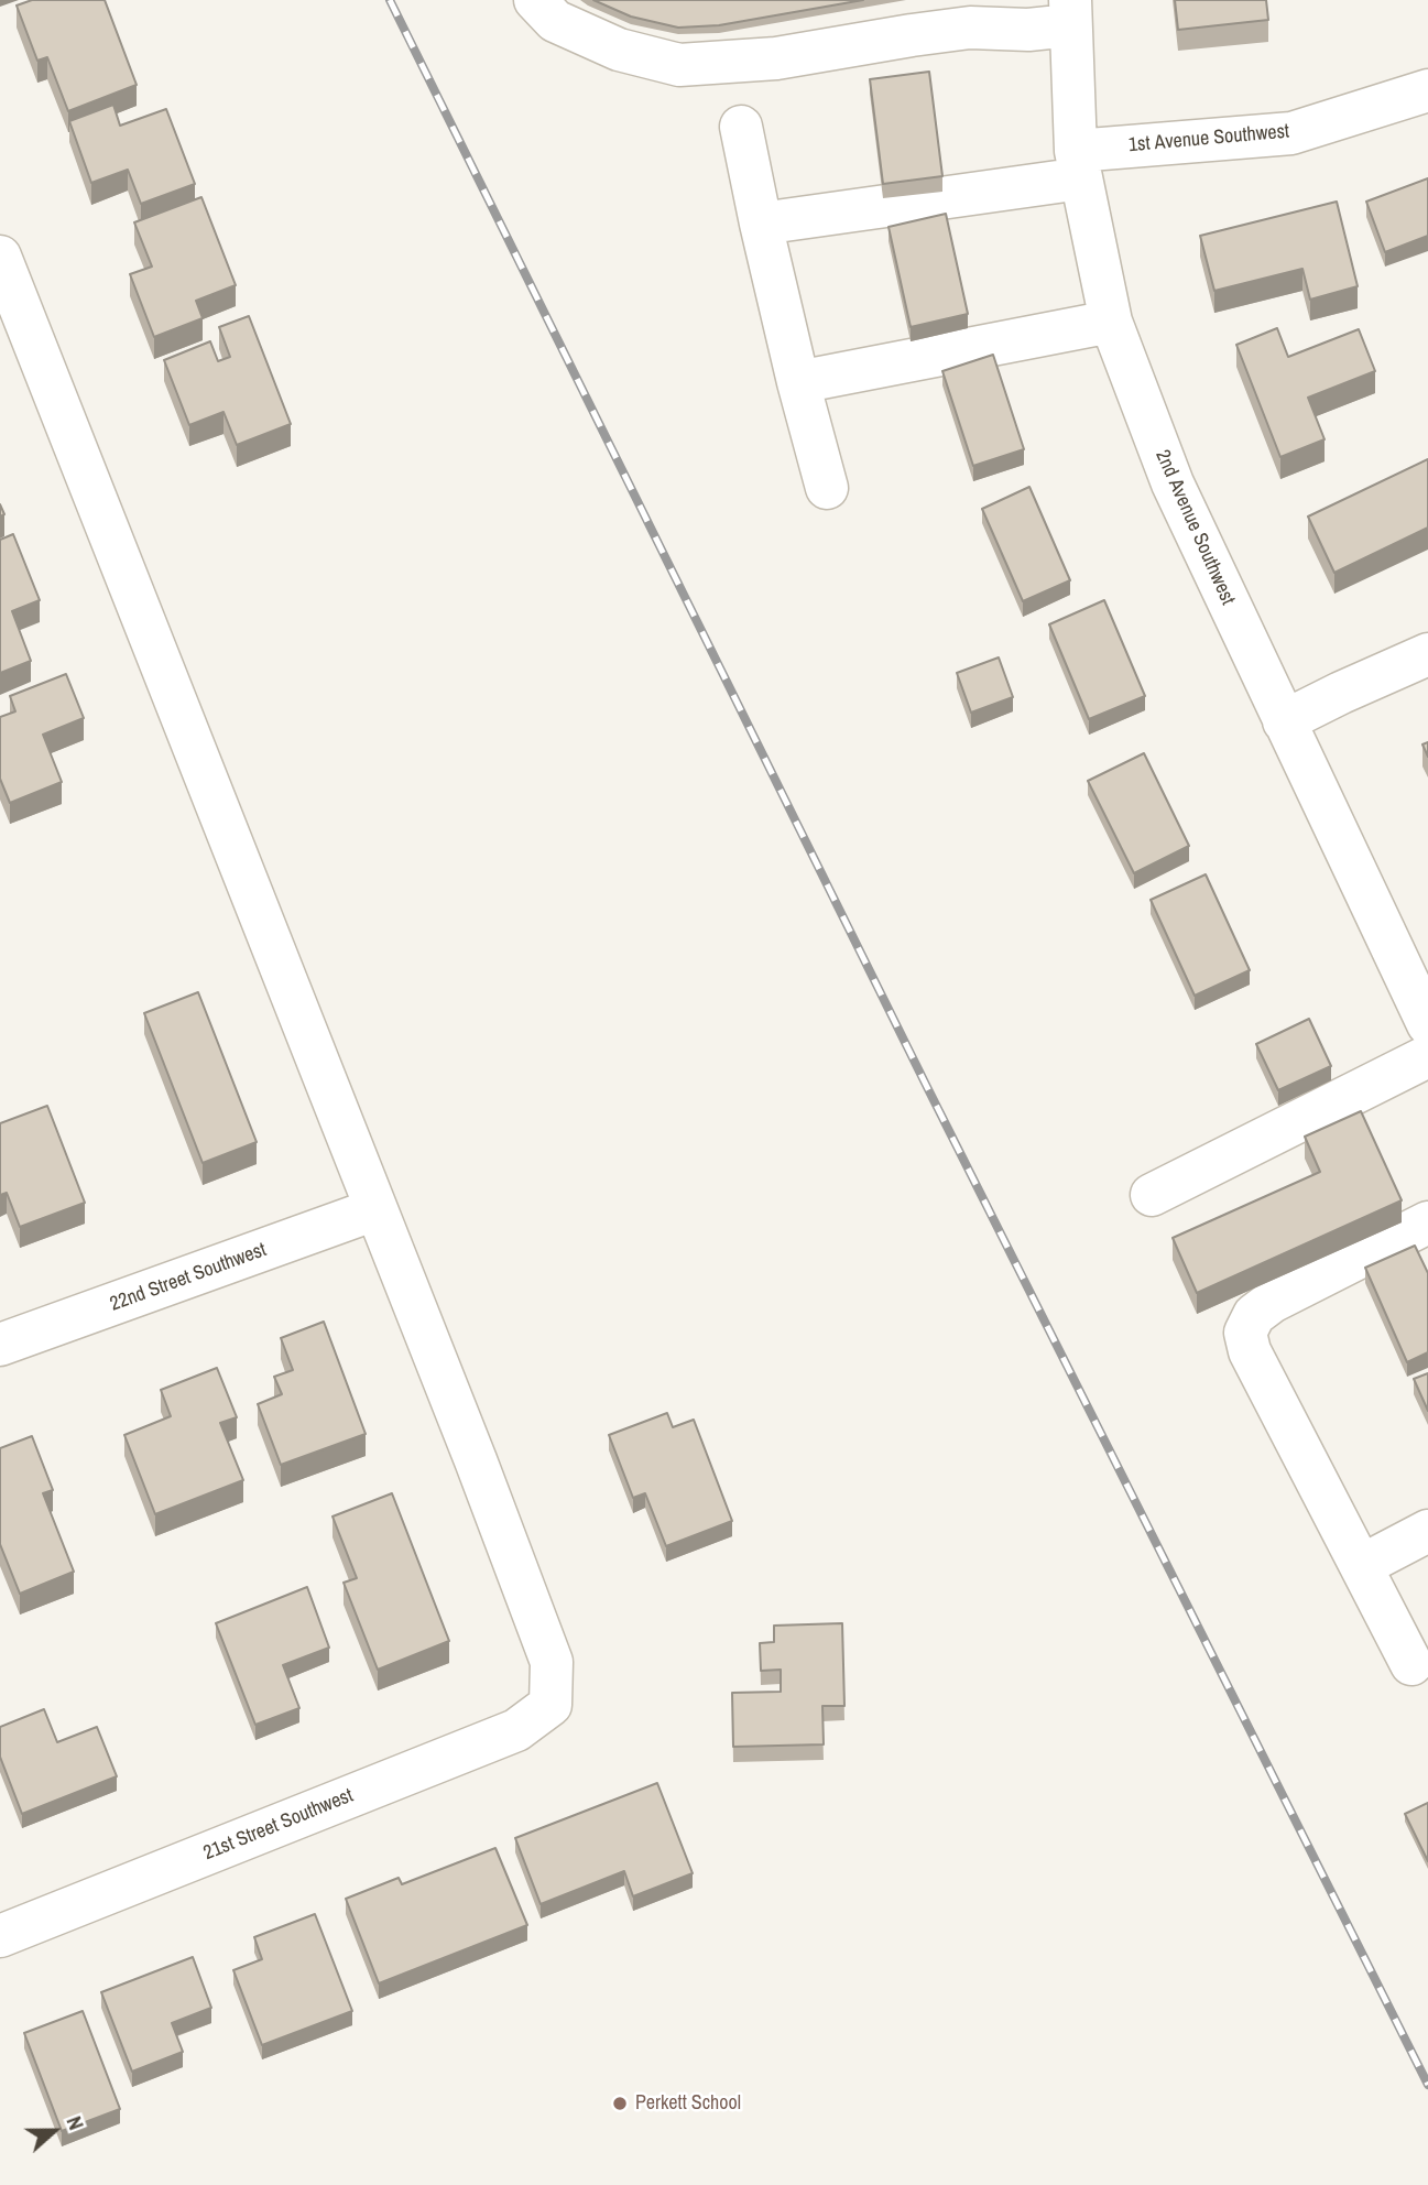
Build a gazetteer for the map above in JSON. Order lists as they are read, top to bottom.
{
  "streets": {
    "street": [
      "1st Avenue Southwest",
      "2nd Avenue Southwest",
      "22nd Street Southwest",
      "21st Street Southwest"
    ]
  },
  "crossings": [
    ["1st Avenue Southwest", "2nd Avenue Southwest"],
    ["22nd Street Southwest", "21st Street Southwest"]
  ],
  "places": ["Perkett School"],
  "north": "right"
}
